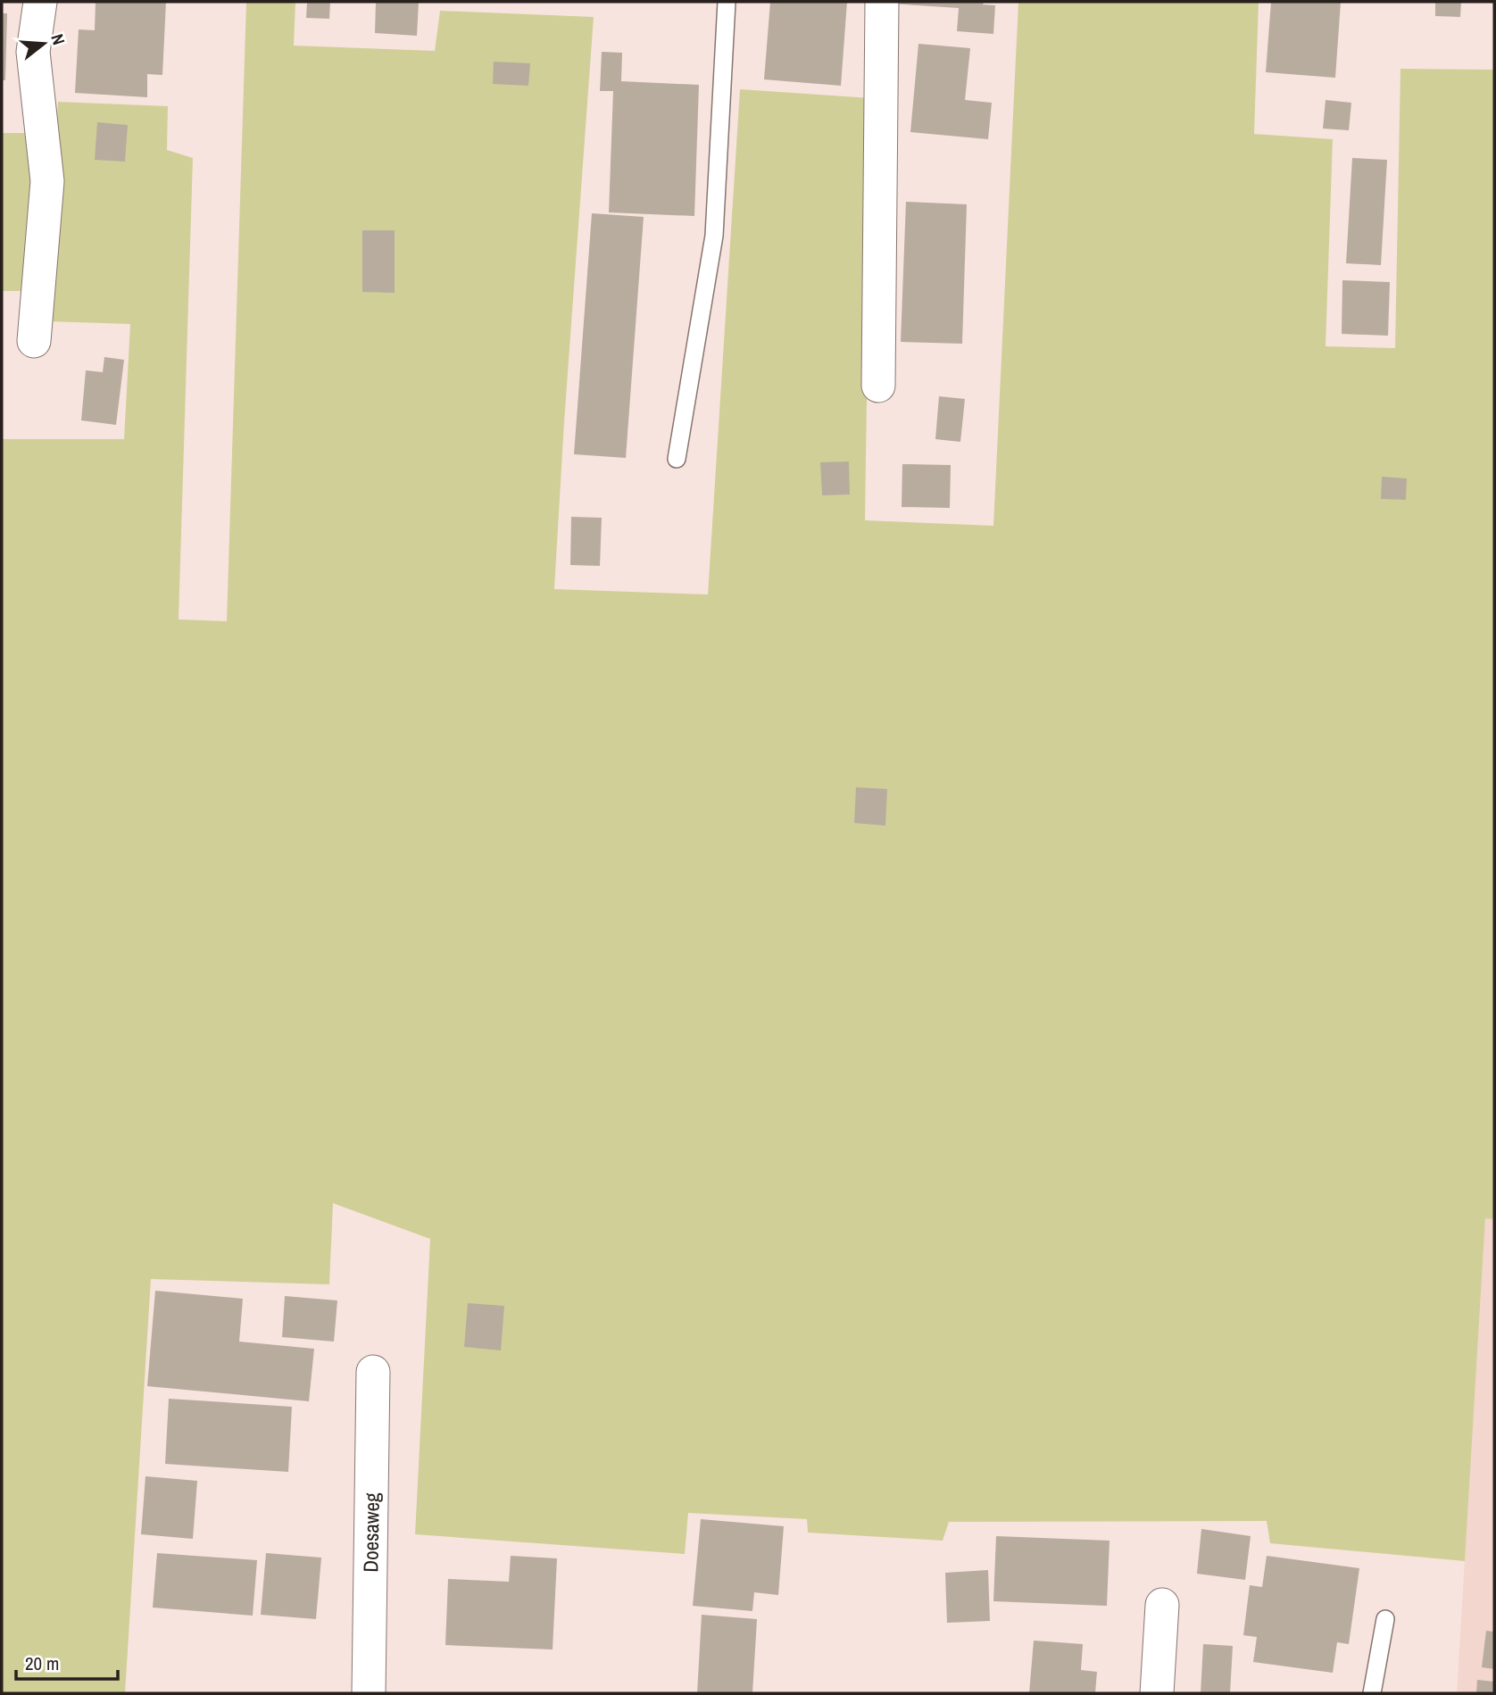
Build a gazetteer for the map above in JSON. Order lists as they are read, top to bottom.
{
  "streets": {
    "street": ["Doesaweg"]
  },
  "scale_bar": "20 m",
  "north": "right"
}
